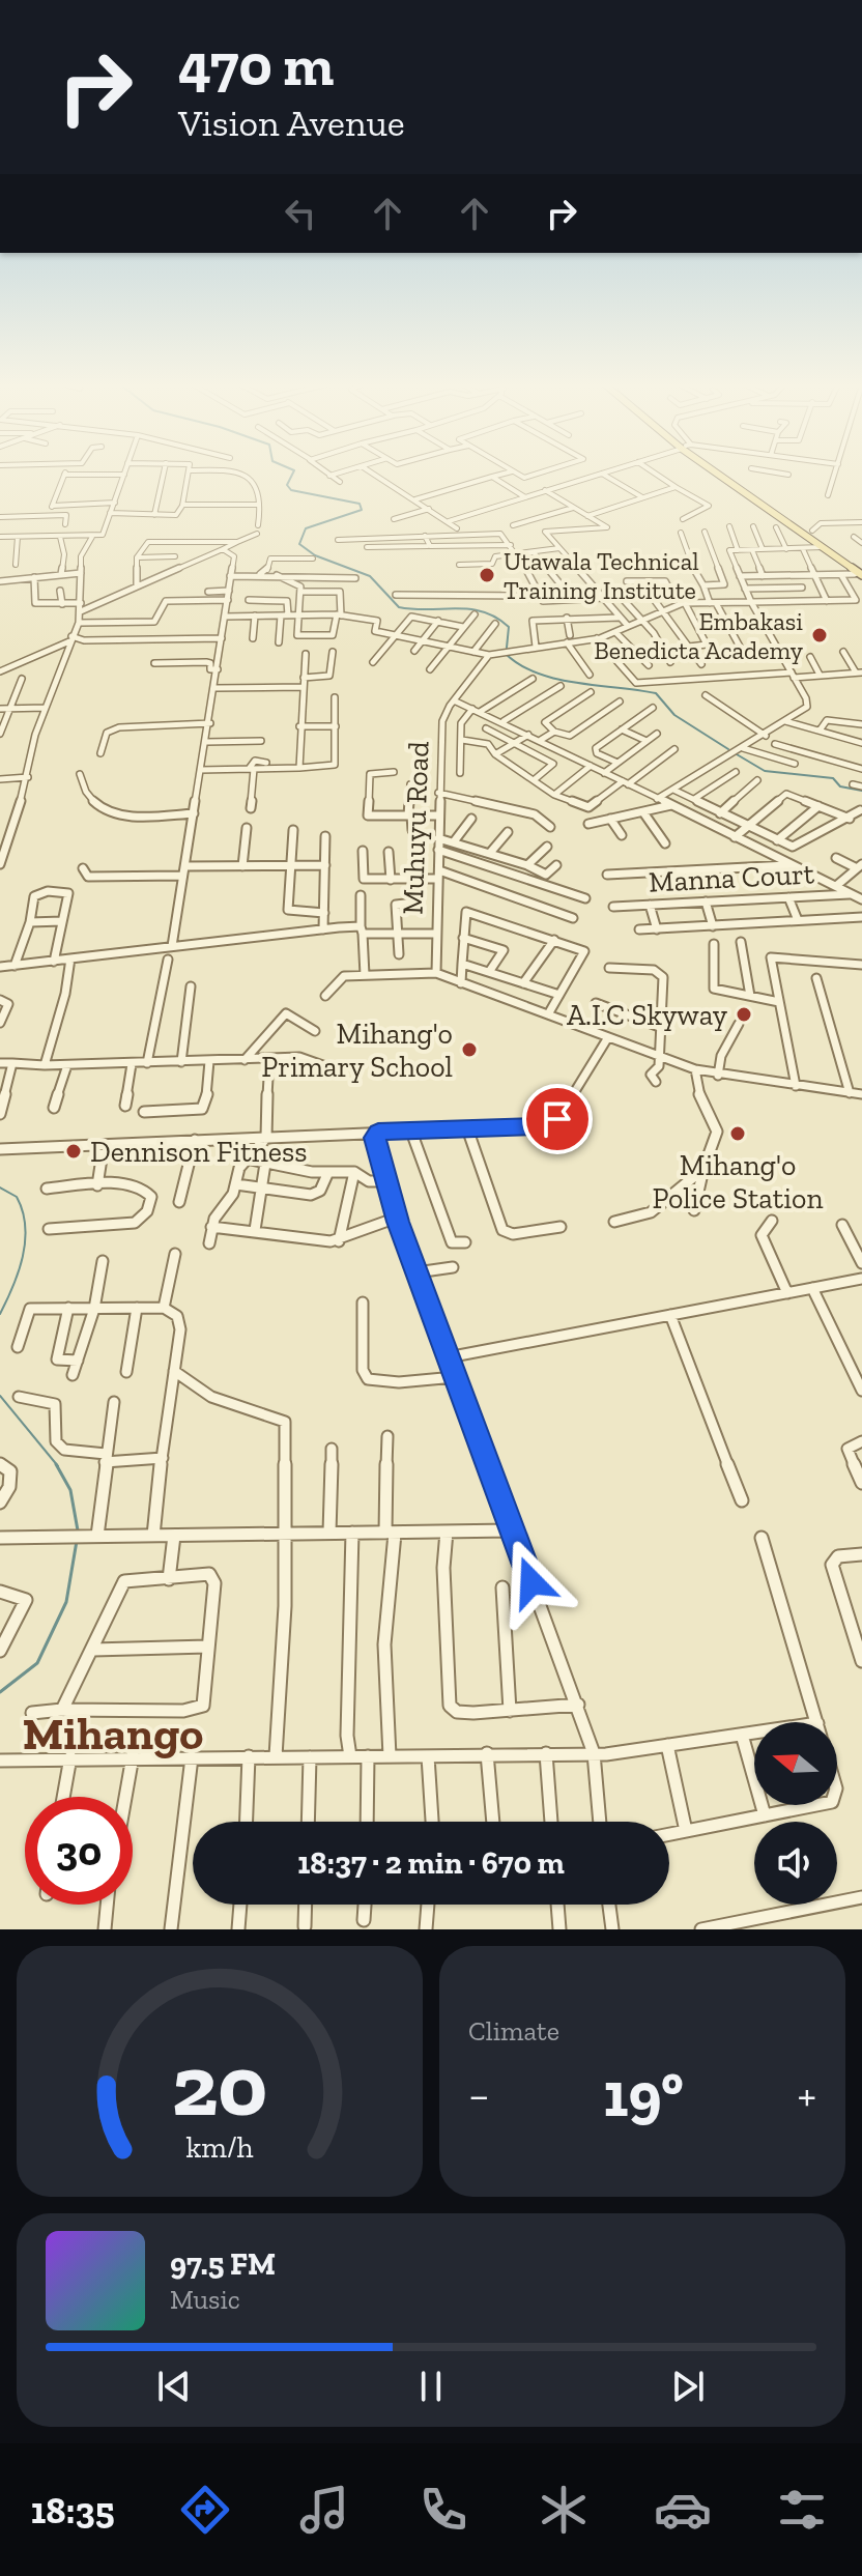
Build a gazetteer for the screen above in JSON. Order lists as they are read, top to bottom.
{
  "streets": {
    "street": ["Muhuyu Road", "Manna Court"]
  },
  "districts": ["Mihango"],
  "places": [
    "Utawala Technical Training Institute",
    "Embakasi Benedicta Academy",
    "A.I.C Skyway",
    "Mihang'o Primary School",
    "Mihang'o Police Station",
    "Dennison Fitness"
  ],
  "north": "left",
  "page": {
    "turn": ["470 m", "Vision Avenue"],
    "limit": "30",
    "trip": "18:37 · 2 min · 670 m",
    "tile": "Climate",
    "heat": ["−", "19°", "+"],
    "song": ["97.5 FM", "Music"],
    "tabs": "18:35",
    "gauge": ["20", "km/h"]
  }
}
